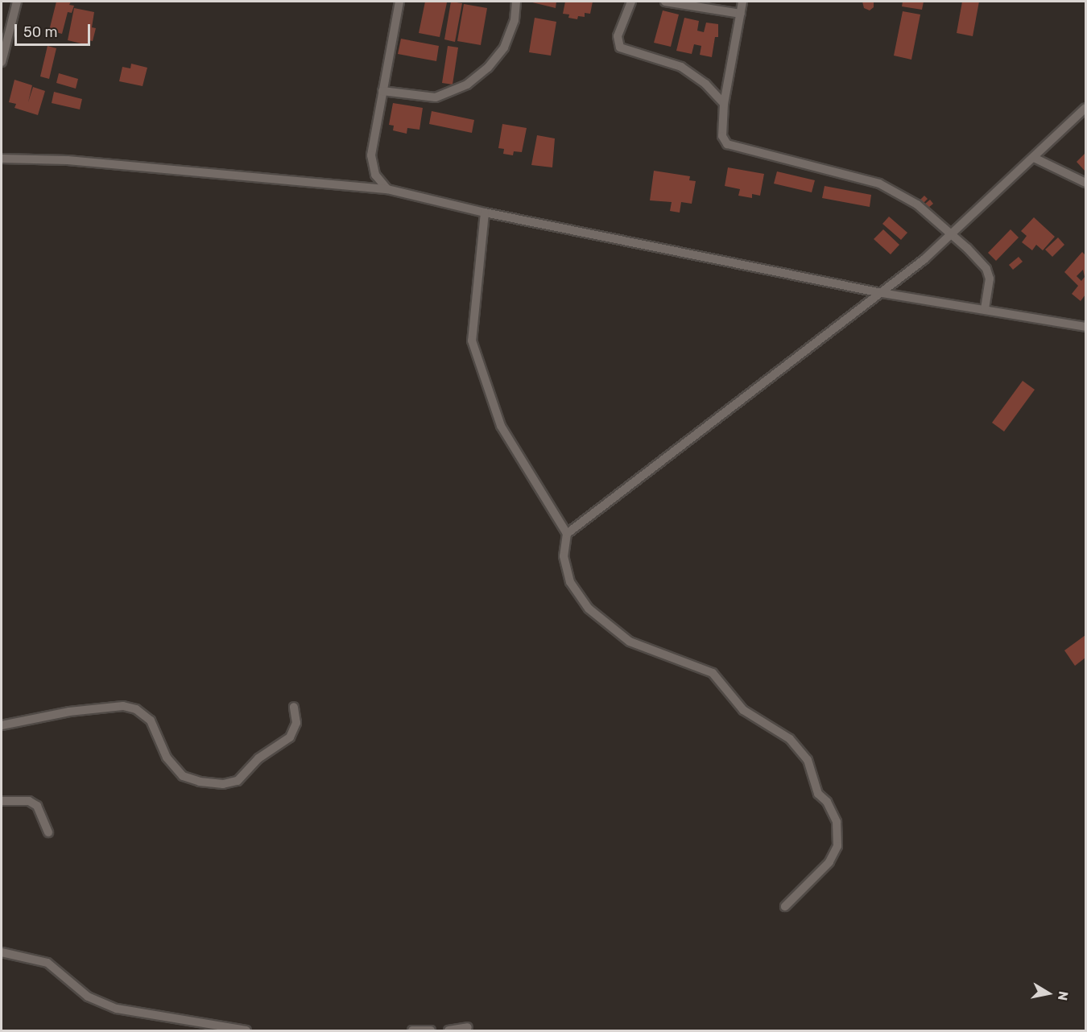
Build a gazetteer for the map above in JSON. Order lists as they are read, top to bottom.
{
  "scale_bar": "50 m",
  "north": "right"
}
